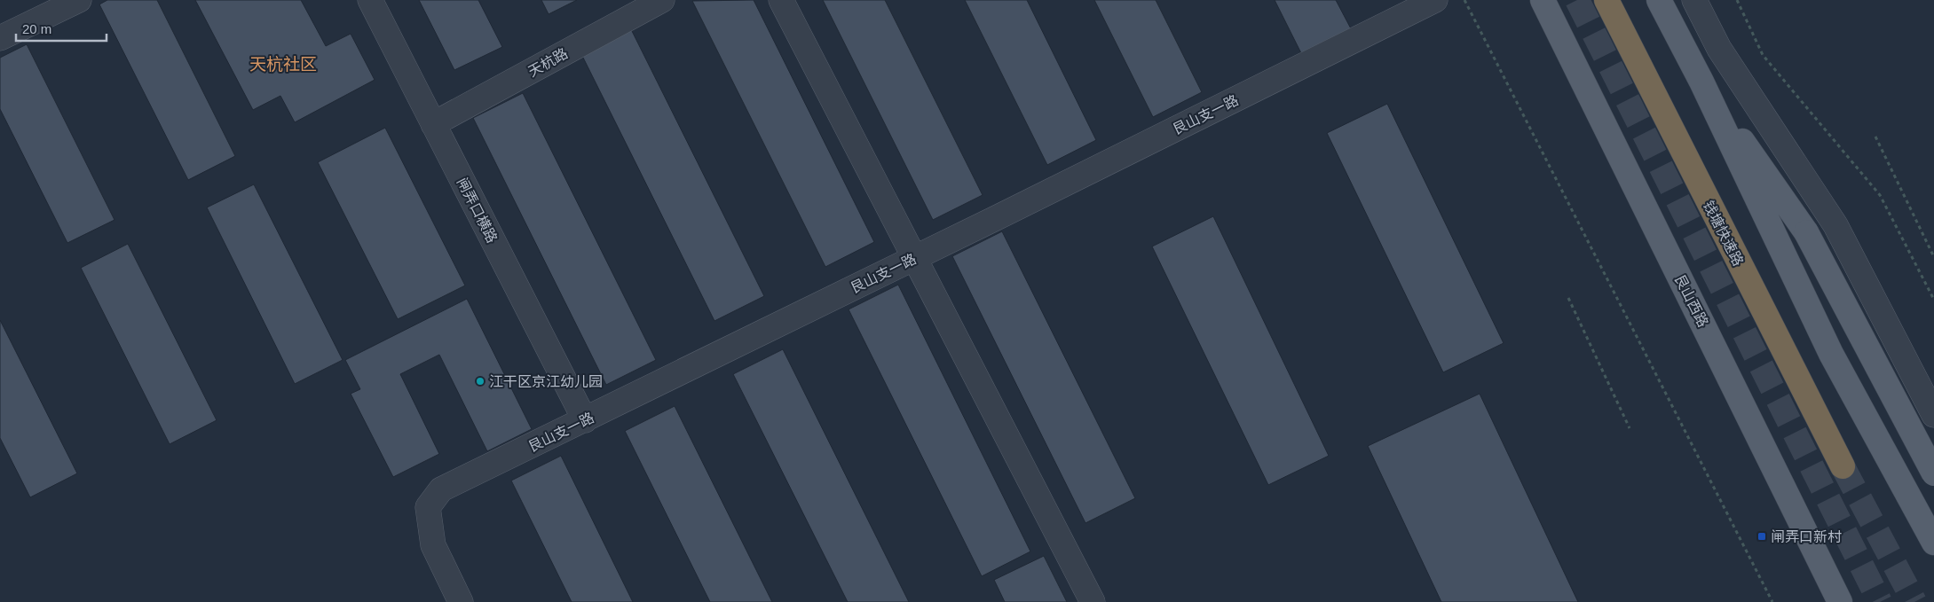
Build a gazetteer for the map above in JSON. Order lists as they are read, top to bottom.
{
  "streets": {
    "highway": ["钱塘快速路"],
    "main road": ["艮山西路"],
    "street": ["天杭路", "艮山支一路", "闸弄口横路"]
  },
  "crossings": [
    ["天杭路", "闸弄口横路"],
    ["艮山支一路", "闸弄口横路"]
  ],
  "districts": ["天杭社区"],
  "places": {
    "other": ["江干区京江幼儿园"],
    "transit": ["闸弄口新村"]
  },
  "scale_bar": "20 m"
}
